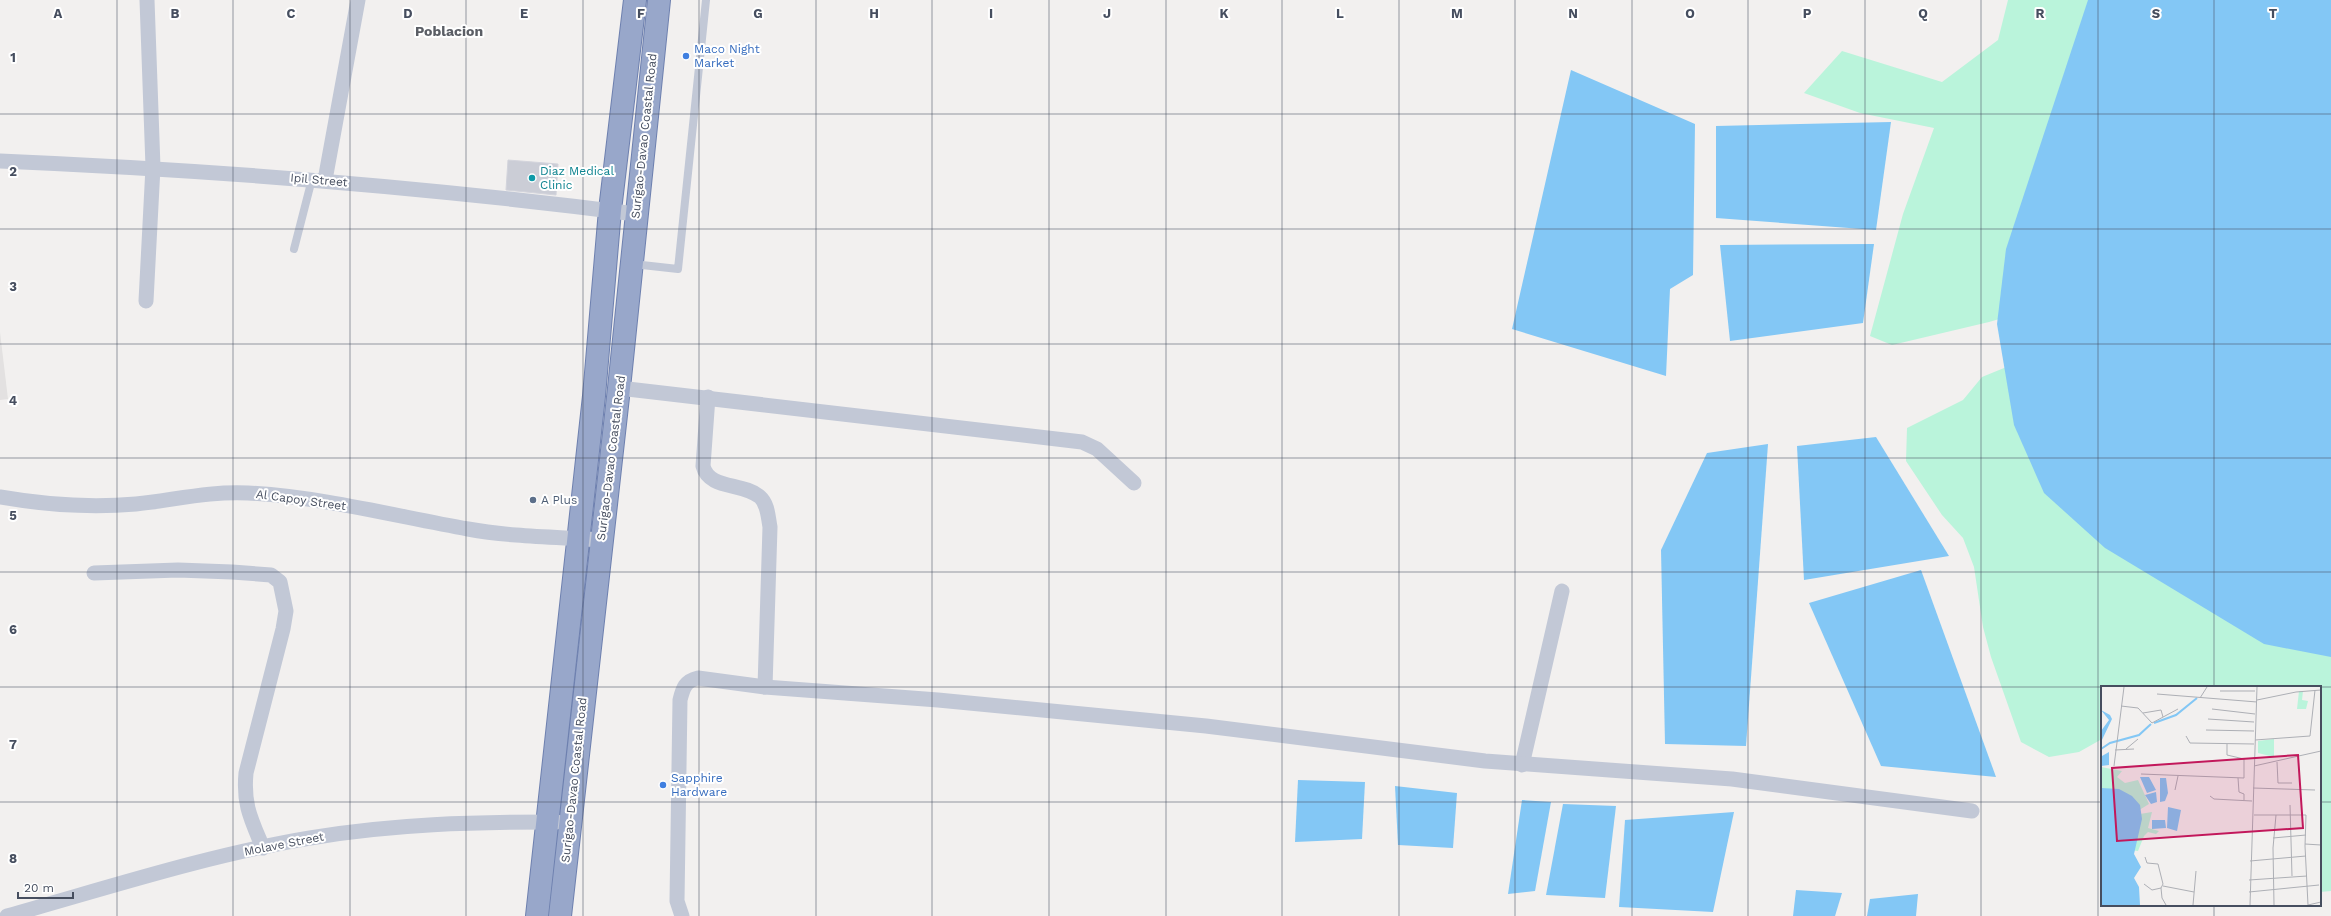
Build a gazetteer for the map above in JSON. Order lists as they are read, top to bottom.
{
  "streets": {
    "highway": ["Surigao-Davao Coastal Road"],
    "street": ["Ipil Street", "Al Capoy Street", "Molave Street"]
  },
  "crossings": [
    ["Surigao-Davao Coastal Road", "Ipil Street"],
    ["Surigao-Davao Coastal Road", "Al Capoy Street"],
    ["Surigao-Davao Coastal Road", "Molave Street"]
  ],
  "districts": ["Poblacion"],
  "places": [
    "Maco Night Market",
    "Diaz Medical Clinic",
    "A Plus",
    "Sapphire Hardware"
  ],
  "scale_bar": "20 m",
  "grid": {
    "columns": [
      "A",
      "B",
      "C",
      "D",
      "E",
      "F",
      "G",
      "H",
      "I",
      "J",
      "K",
      "L",
      "M",
      "N",
      "O",
      "P",
      "Q",
      "R",
      "S",
      "T"
    ],
    "rows": [
      "1",
      "2",
      "3",
      "4",
      "5",
      "6",
      "7",
      "8"
    ]
  }
}
